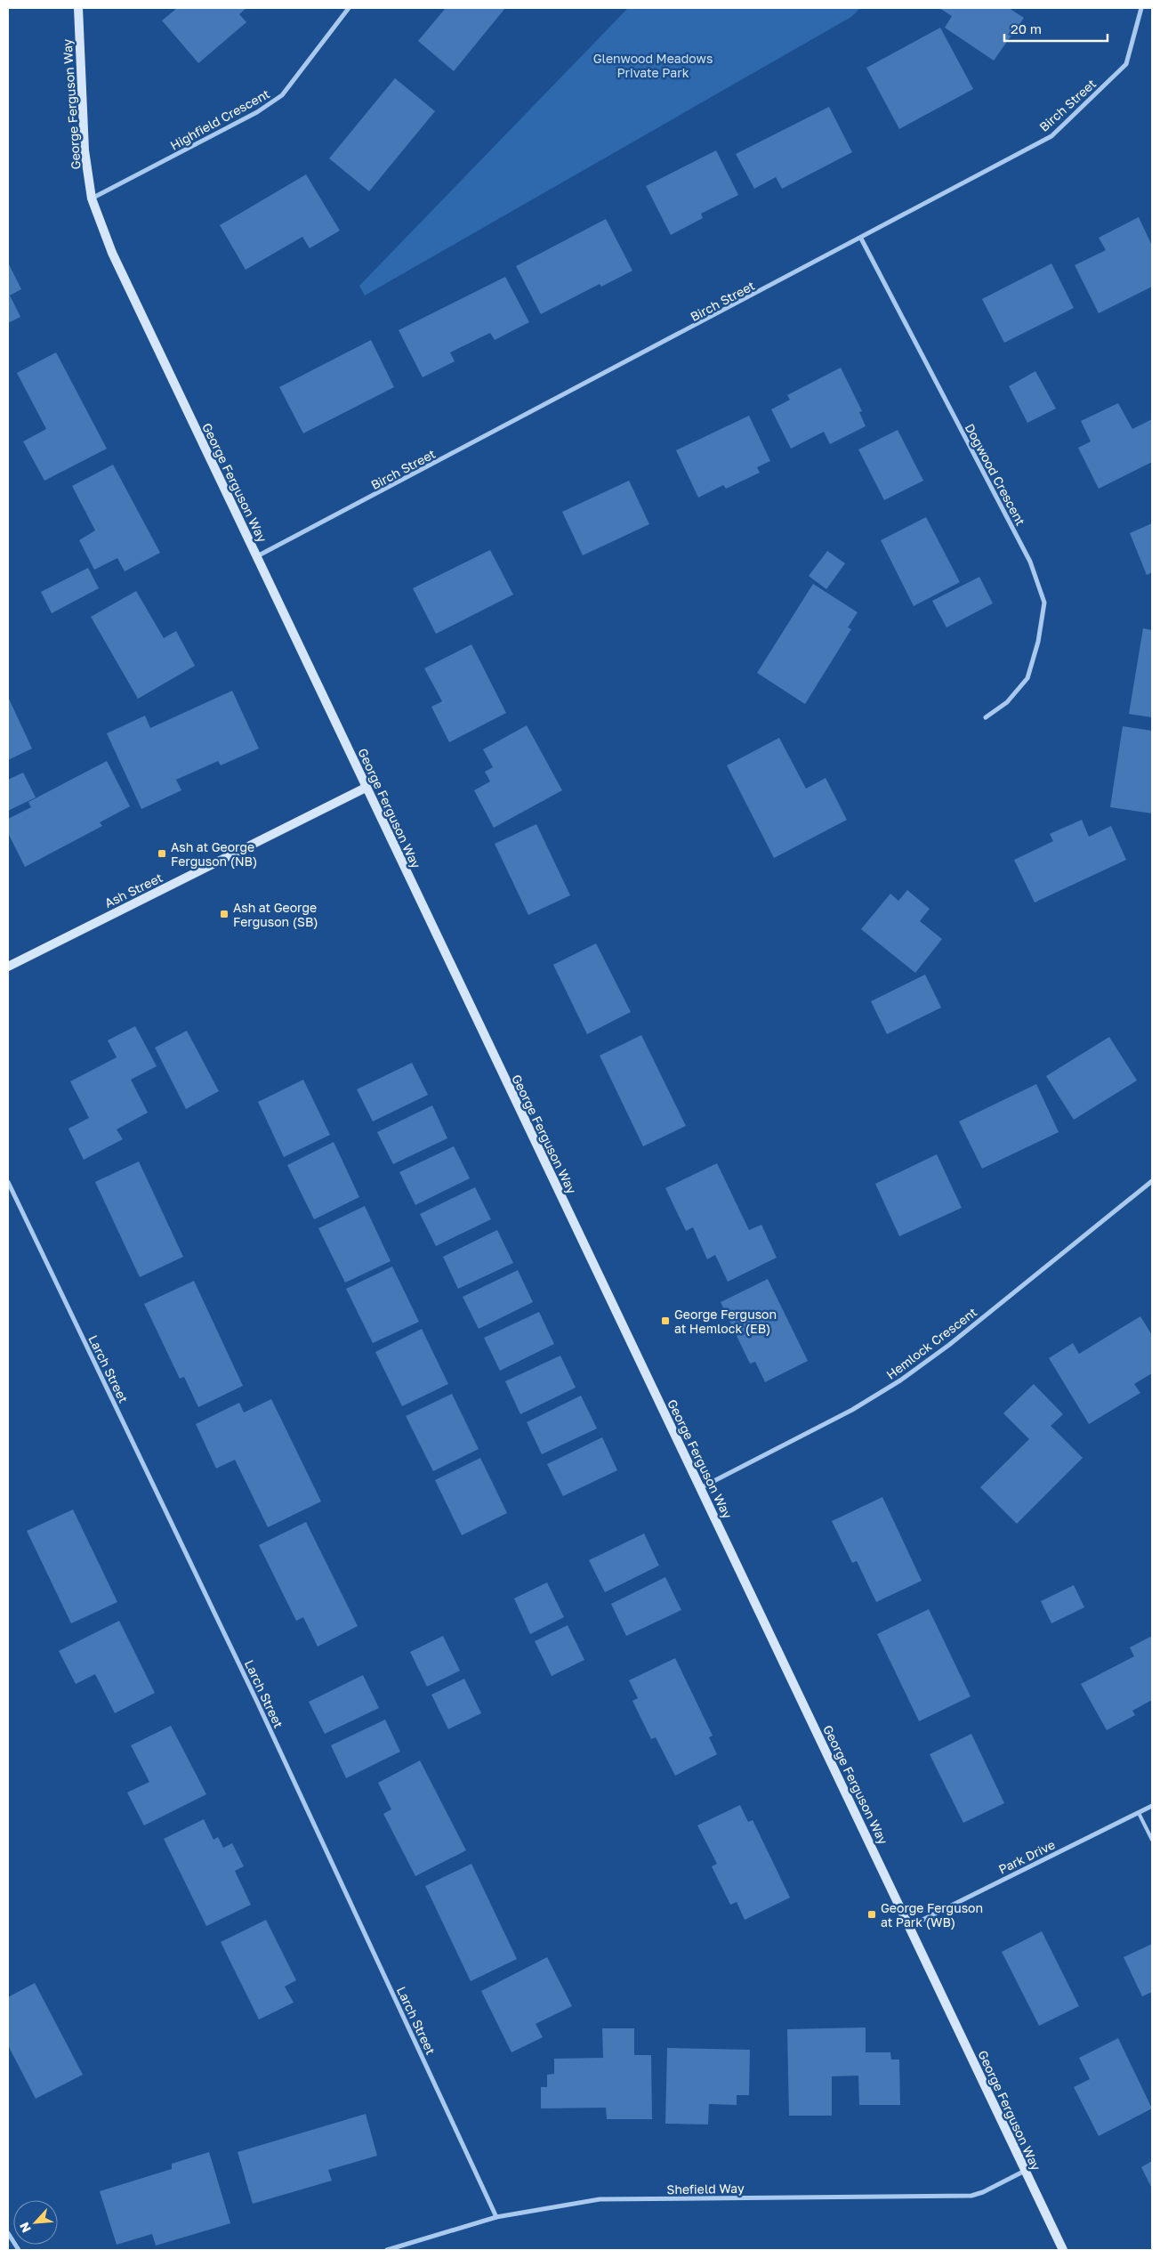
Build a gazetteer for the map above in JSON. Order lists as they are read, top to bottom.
{
  "streets": {
    "main road": ["George Ferguson Way", "Ash Street"],
    "street": [
      "Birch Street",
      "Highfield Crescent",
      "Dogwood Crescent",
      "Hemlock Crescent",
      "Larch Street",
      "Park Drive",
      "Shefield Way"
    ]
  },
  "crossings": [
    ["George Ferguson Way", "Birch Street"],
    ["George Ferguson Way", "Highfield Crescent"],
    ["George Ferguson Way", "Ash Street"],
    ["George Ferguson Way", "Hemlock Crescent"],
    ["George Ferguson Way", "Park Drive"],
    ["George Ferguson Way", "Shefield Way"],
    ["Birch Street", "Dogwood Crescent"],
    ["Larch Street", "Shefield Way"]
  ],
  "parks": ["Glenwood Meadows Private Park"],
  "places": {
    "transit": [
      "Ash at George Ferguson (NB)",
      "Ash at George Ferguson (SB)",
      "George Ferguson at Hemlock (EB)",
      "George Ferguson at Park (WB)"
    ]
  },
  "scale_bar": "20 m",
  "north": "bottom left"
}
